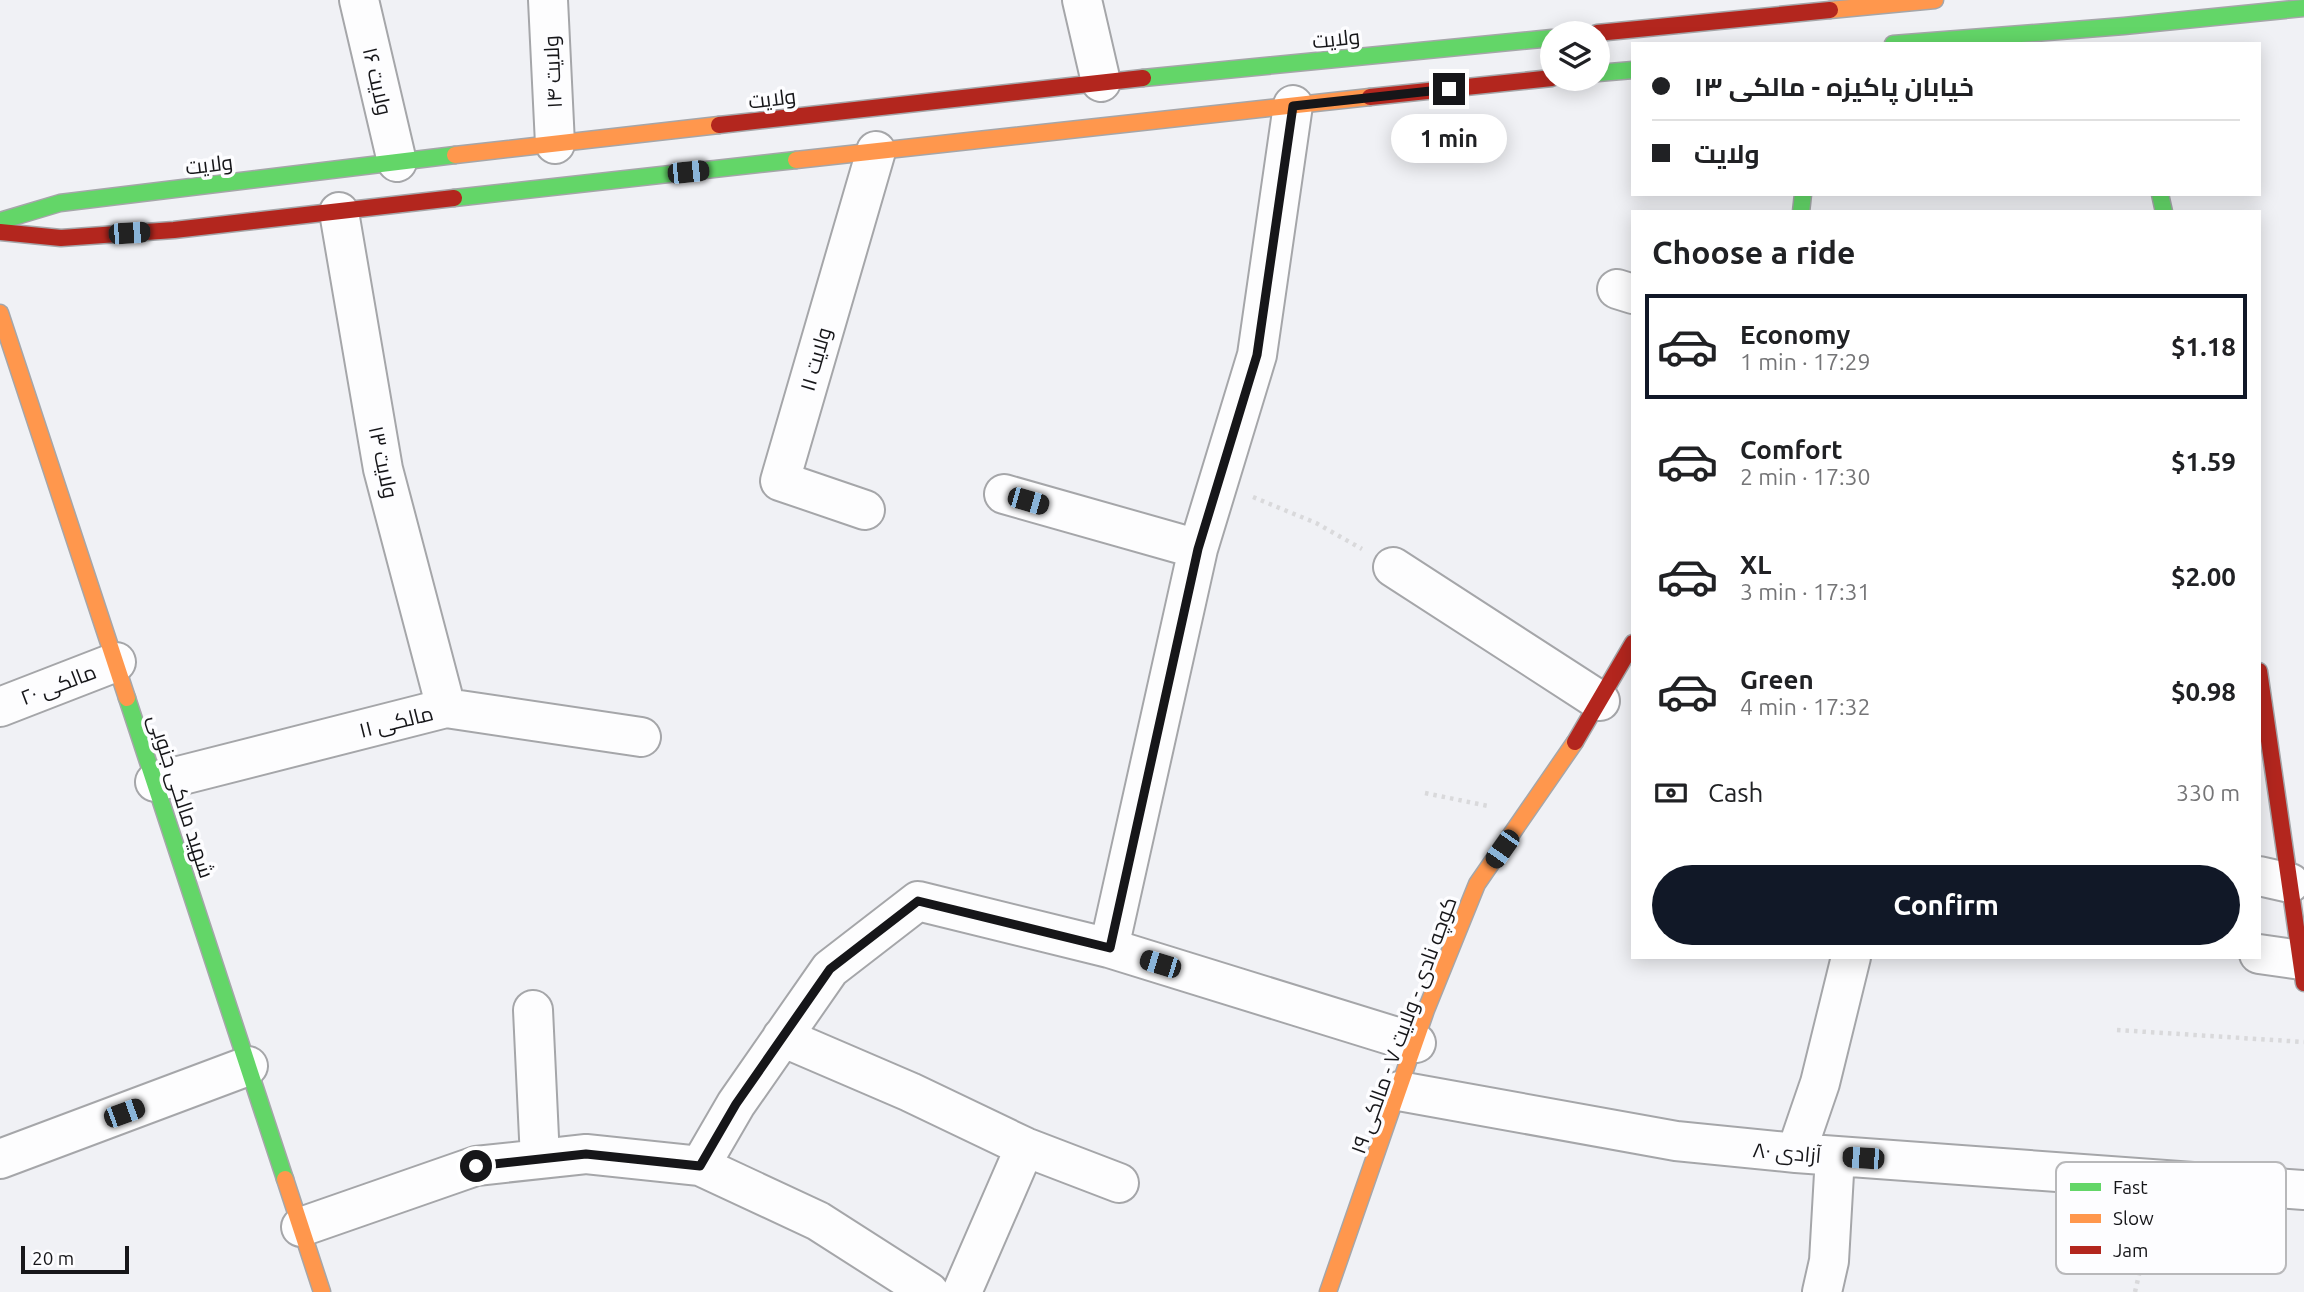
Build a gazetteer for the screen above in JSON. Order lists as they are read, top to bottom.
{
  "streets": {
    "main road": ["ولایت", "شهید مالکی جنوبی", "کوچه نادی - ولایت ۷ - مالکی ۱۹"],
    "street": [
      "ولایت ۱۴",
      "ولایت ۱۶",
      "ولایت ۱۱",
      "ولایت ۱۳",
      "مالکی ۲۰",
      "مالکی ۱۱",
      "آزادی ۸۰"
    ]
  },
  "crossings": [
    ["ولایت", "ولایت ۱۴"],
    ["ولایت", "ولایت ۱۶"],
    ["ولایت ۱۳", "مالکی ۱۱"],
    ["مالکی ۲۰", "شهید مالکی جنوبی"],
    ["مالکی ۱۱", "شهید مالکی جنوبی"],
    ["کوچه نادی - ولایت ۷ - مالکی ۱۹", "آزادی ۸۰"]
  ],
  "legend": ["Fast", "Slow", "Jam"],
  "scale_bar": "20 m",
  "page": {
    "banner": ["خیابان پاکیزه - مالکی ۱۳", "ولایت"],
    "bubble": "1 min",
    "heading": "Choose a ride",
    "list": [
      {
        "name": "Economy",
        "note": "1 min · 17:29",
        "value": "$1.18"
      },
      {
        "name": "Comfort",
        "note": "2 min · 17:30",
        "value": "$1.59"
      },
      {
        "name": "XL",
        "note": "3 min · 17:31",
        "value": "$2.00"
      },
      {
        "name": "Green",
        "note": "4 min · 17:32",
        "value": "$0.98"
      }
    ],
    "pay": ["Cash", "330 m"],
    "buttons": "Confirm",
    "scale": "20 m"
  }
}
